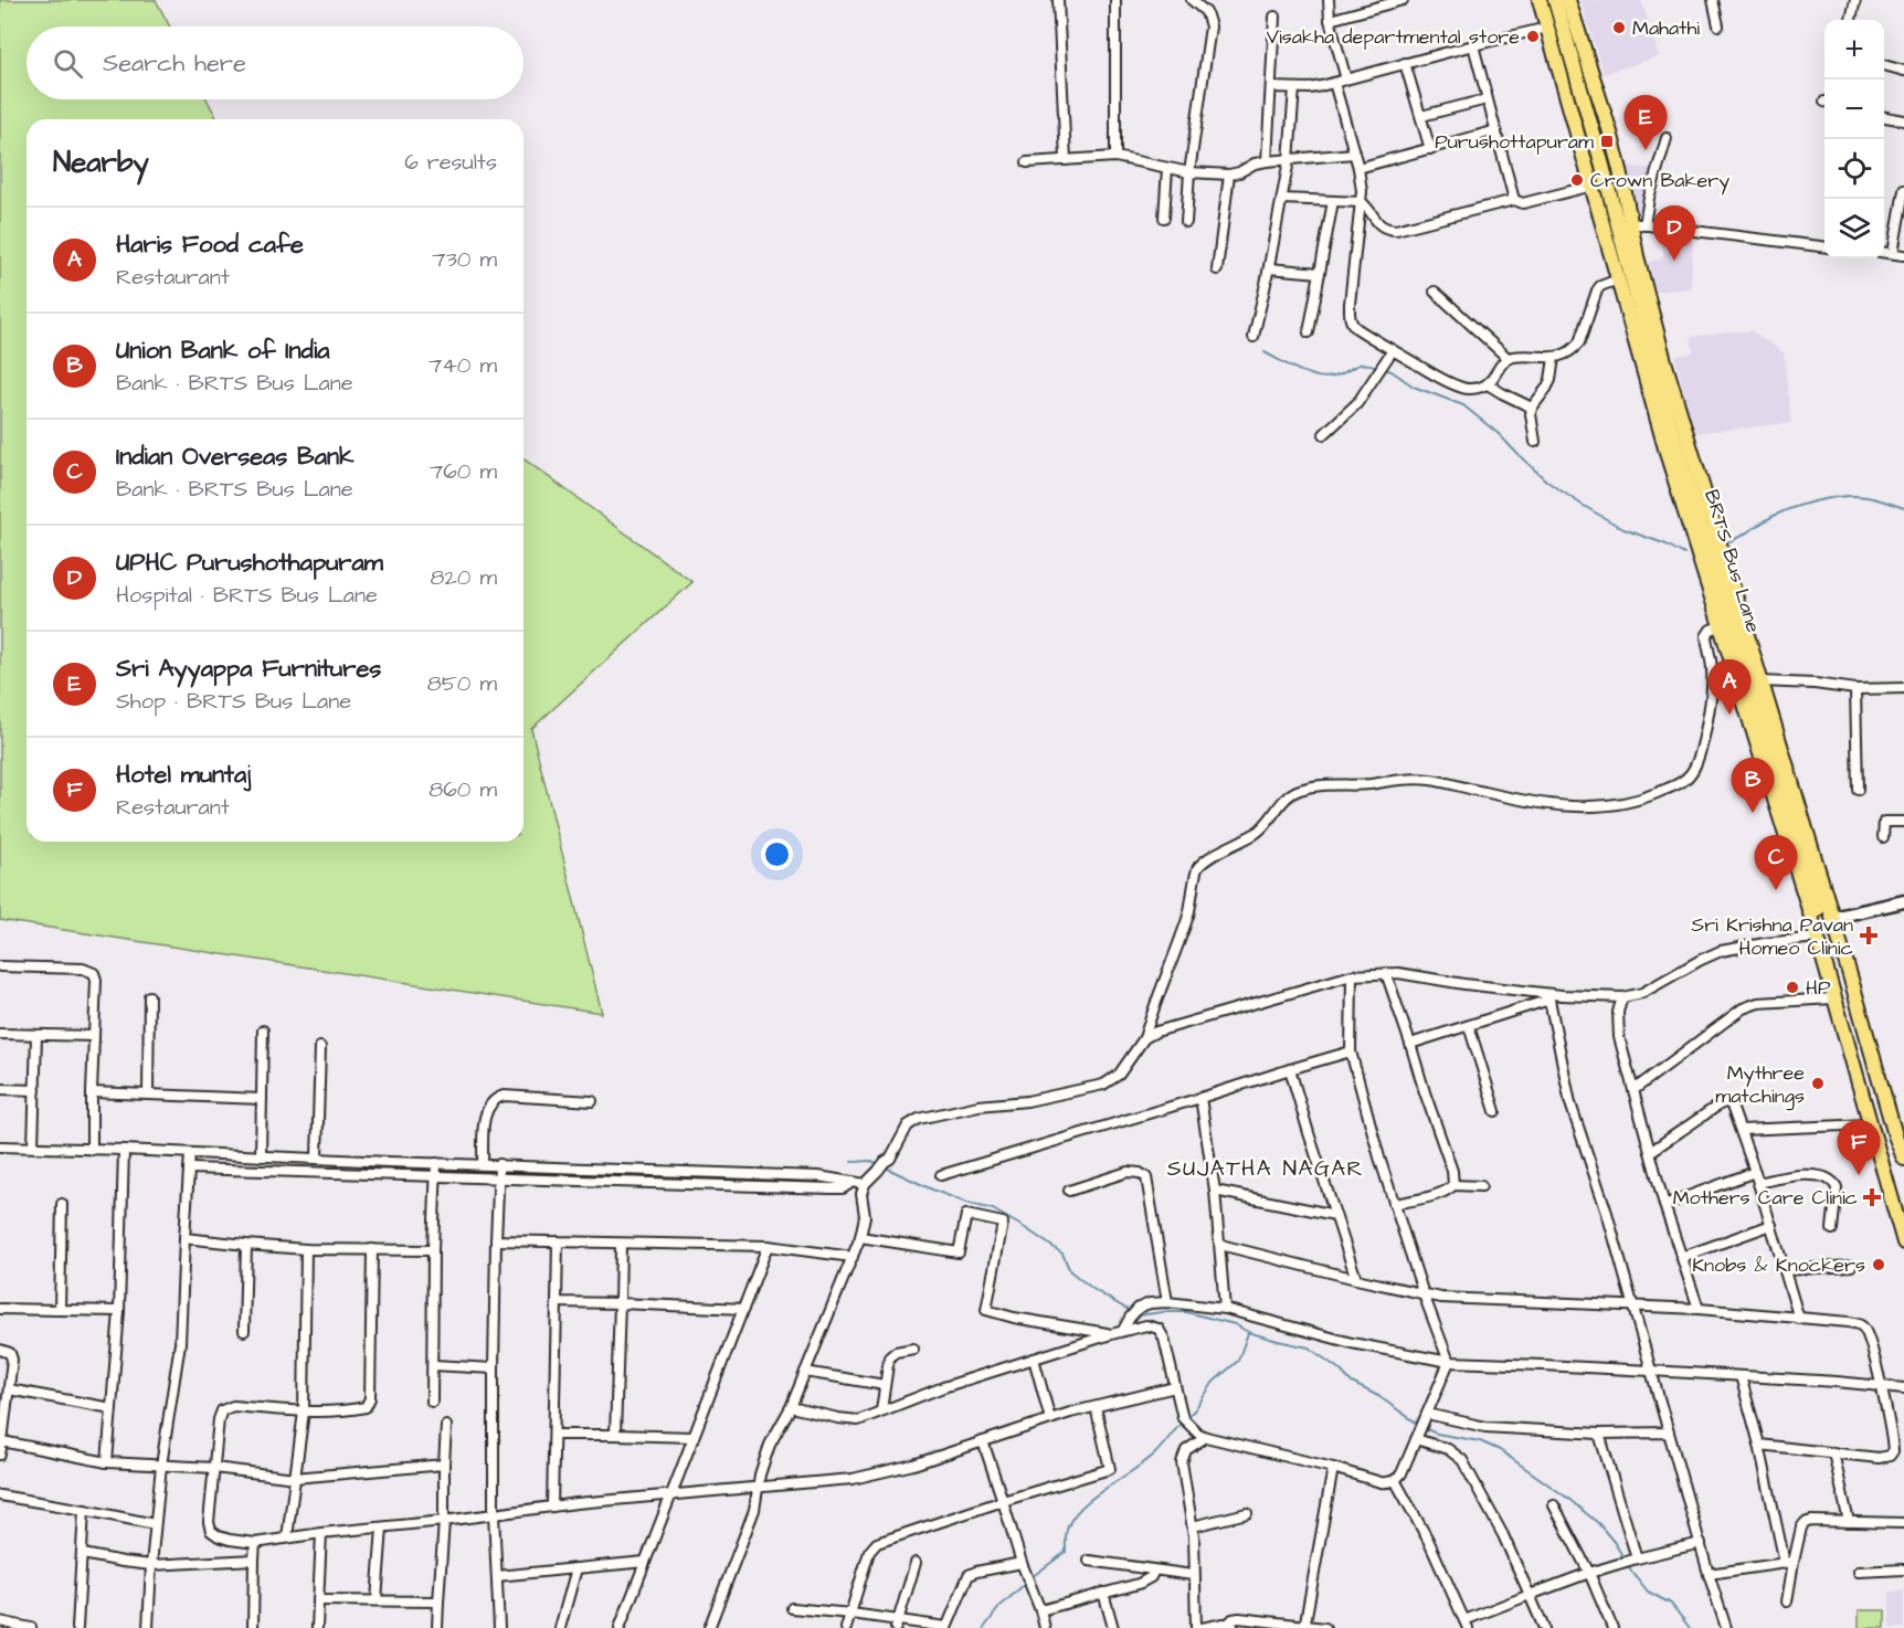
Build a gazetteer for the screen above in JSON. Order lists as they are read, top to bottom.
{
  "streets": {
    "main road": ["BRTS Bus Lane"]
  },
  "districts": ["SUJATHA NAGAR"],
  "places": {
    "other": [
      "Mahathi",
      "Visakha departmental store",
      "Crown Bakery",
      "HP",
      "Mythree matchings",
      "Knobs & Knockers"
    ],
    "transit": ["Purushottapuram"],
    "health": ["Sri Krishna Pavan Homeo Clinic", "Mothers Care Clinic"]
  },
  "page": {
    "map_buttons": ["+", "−"],
    "search": "Search here",
    "pins": [
      "E",
      "D",
      "A",
      "B",
      "C",
      "F"
    ],
    "heading": ["Nearby", "6 results"],
    "list": [
      {
        "mark": "A",
        "name": "Haris Food cafe",
        "note": "Restaurant",
        "value": "730 m"
      },
      {
        "mark": "B",
        "name": "Union Bank of India",
        "note": "Bank · BRTS Bus Lane",
        "value": "740 m"
      },
      {
        "mark": "C",
        "name": "Indian Overseas Bank",
        "note": "Bank · BRTS Bus Lane",
        "value": "760 m"
      },
      {
        "mark": "D",
        "name": "UPHC Purushothapuram",
        "note": "Hospital · BRTS Bus Lane",
        "value": "820 m"
      },
      {
        "mark": "E",
        "name": "Sri Ayyappa Furnitures",
        "note": "Shop · BRTS Bus Lane",
        "value": "850 m"
      },
      {
        "mark": "F",
        "name": "Hotel muntaj",
        "note": "Restaurant",
        "value": "860 m"
      }
    ]
  }
}
